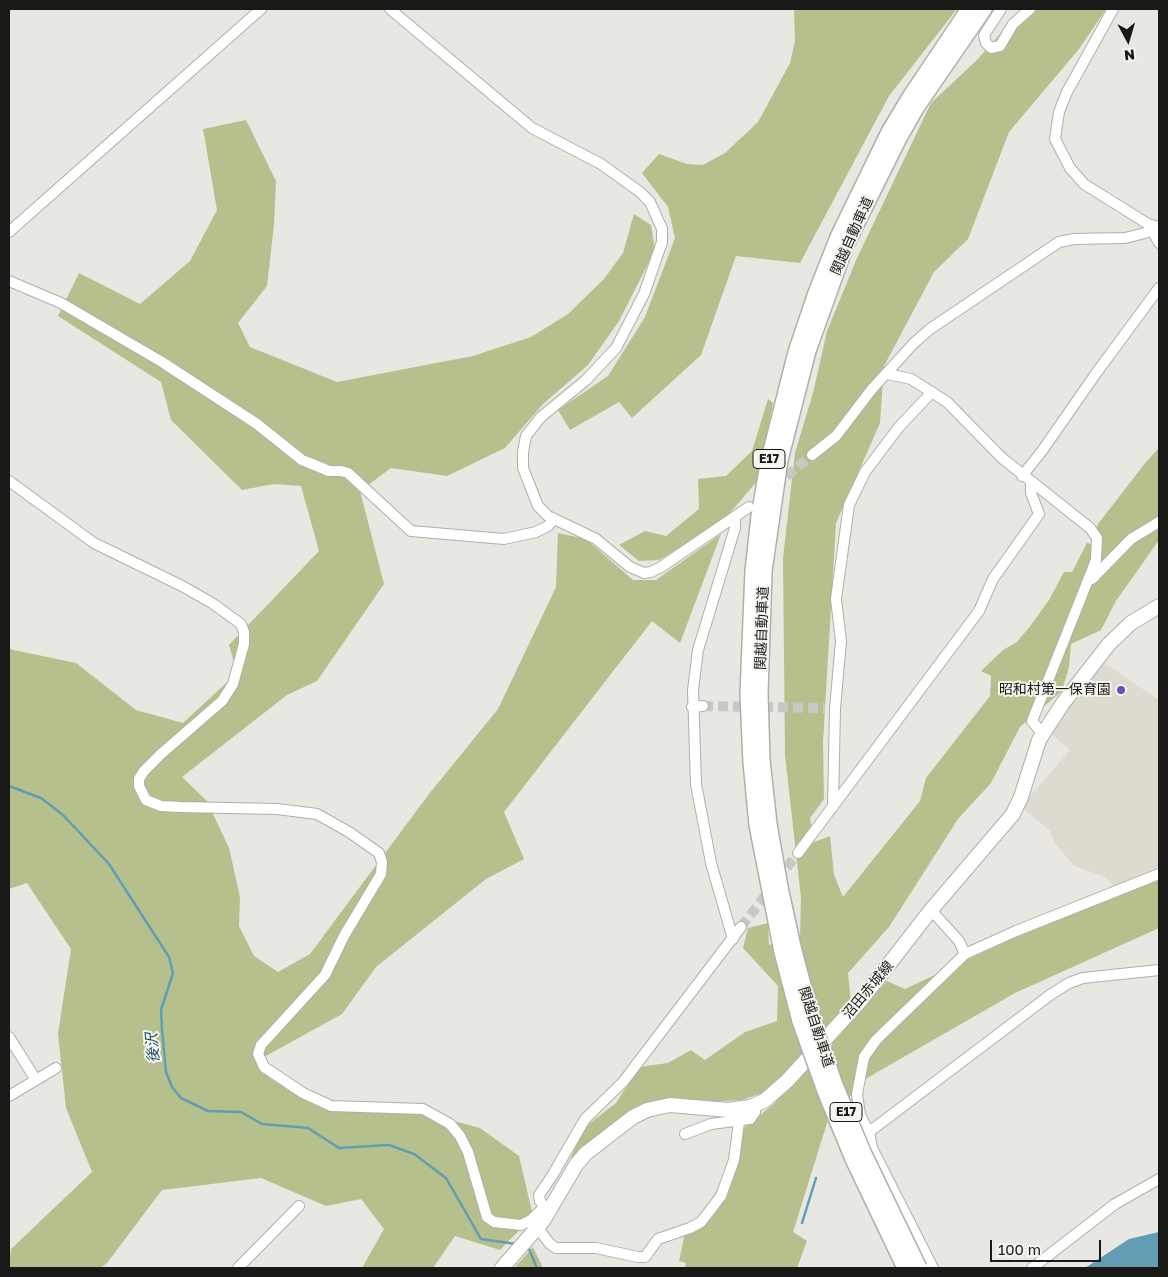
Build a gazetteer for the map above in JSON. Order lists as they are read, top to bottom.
{
  "streets": {
    "highway": ["関越自動車道", "E17"],
    "main road": ["沼田赤城線"]
  },
  "water": ["後沢"],
  "places": ["昭和村第一保育園"],
  "scale_bar": "100 m",
  "north": "bottom"
}
